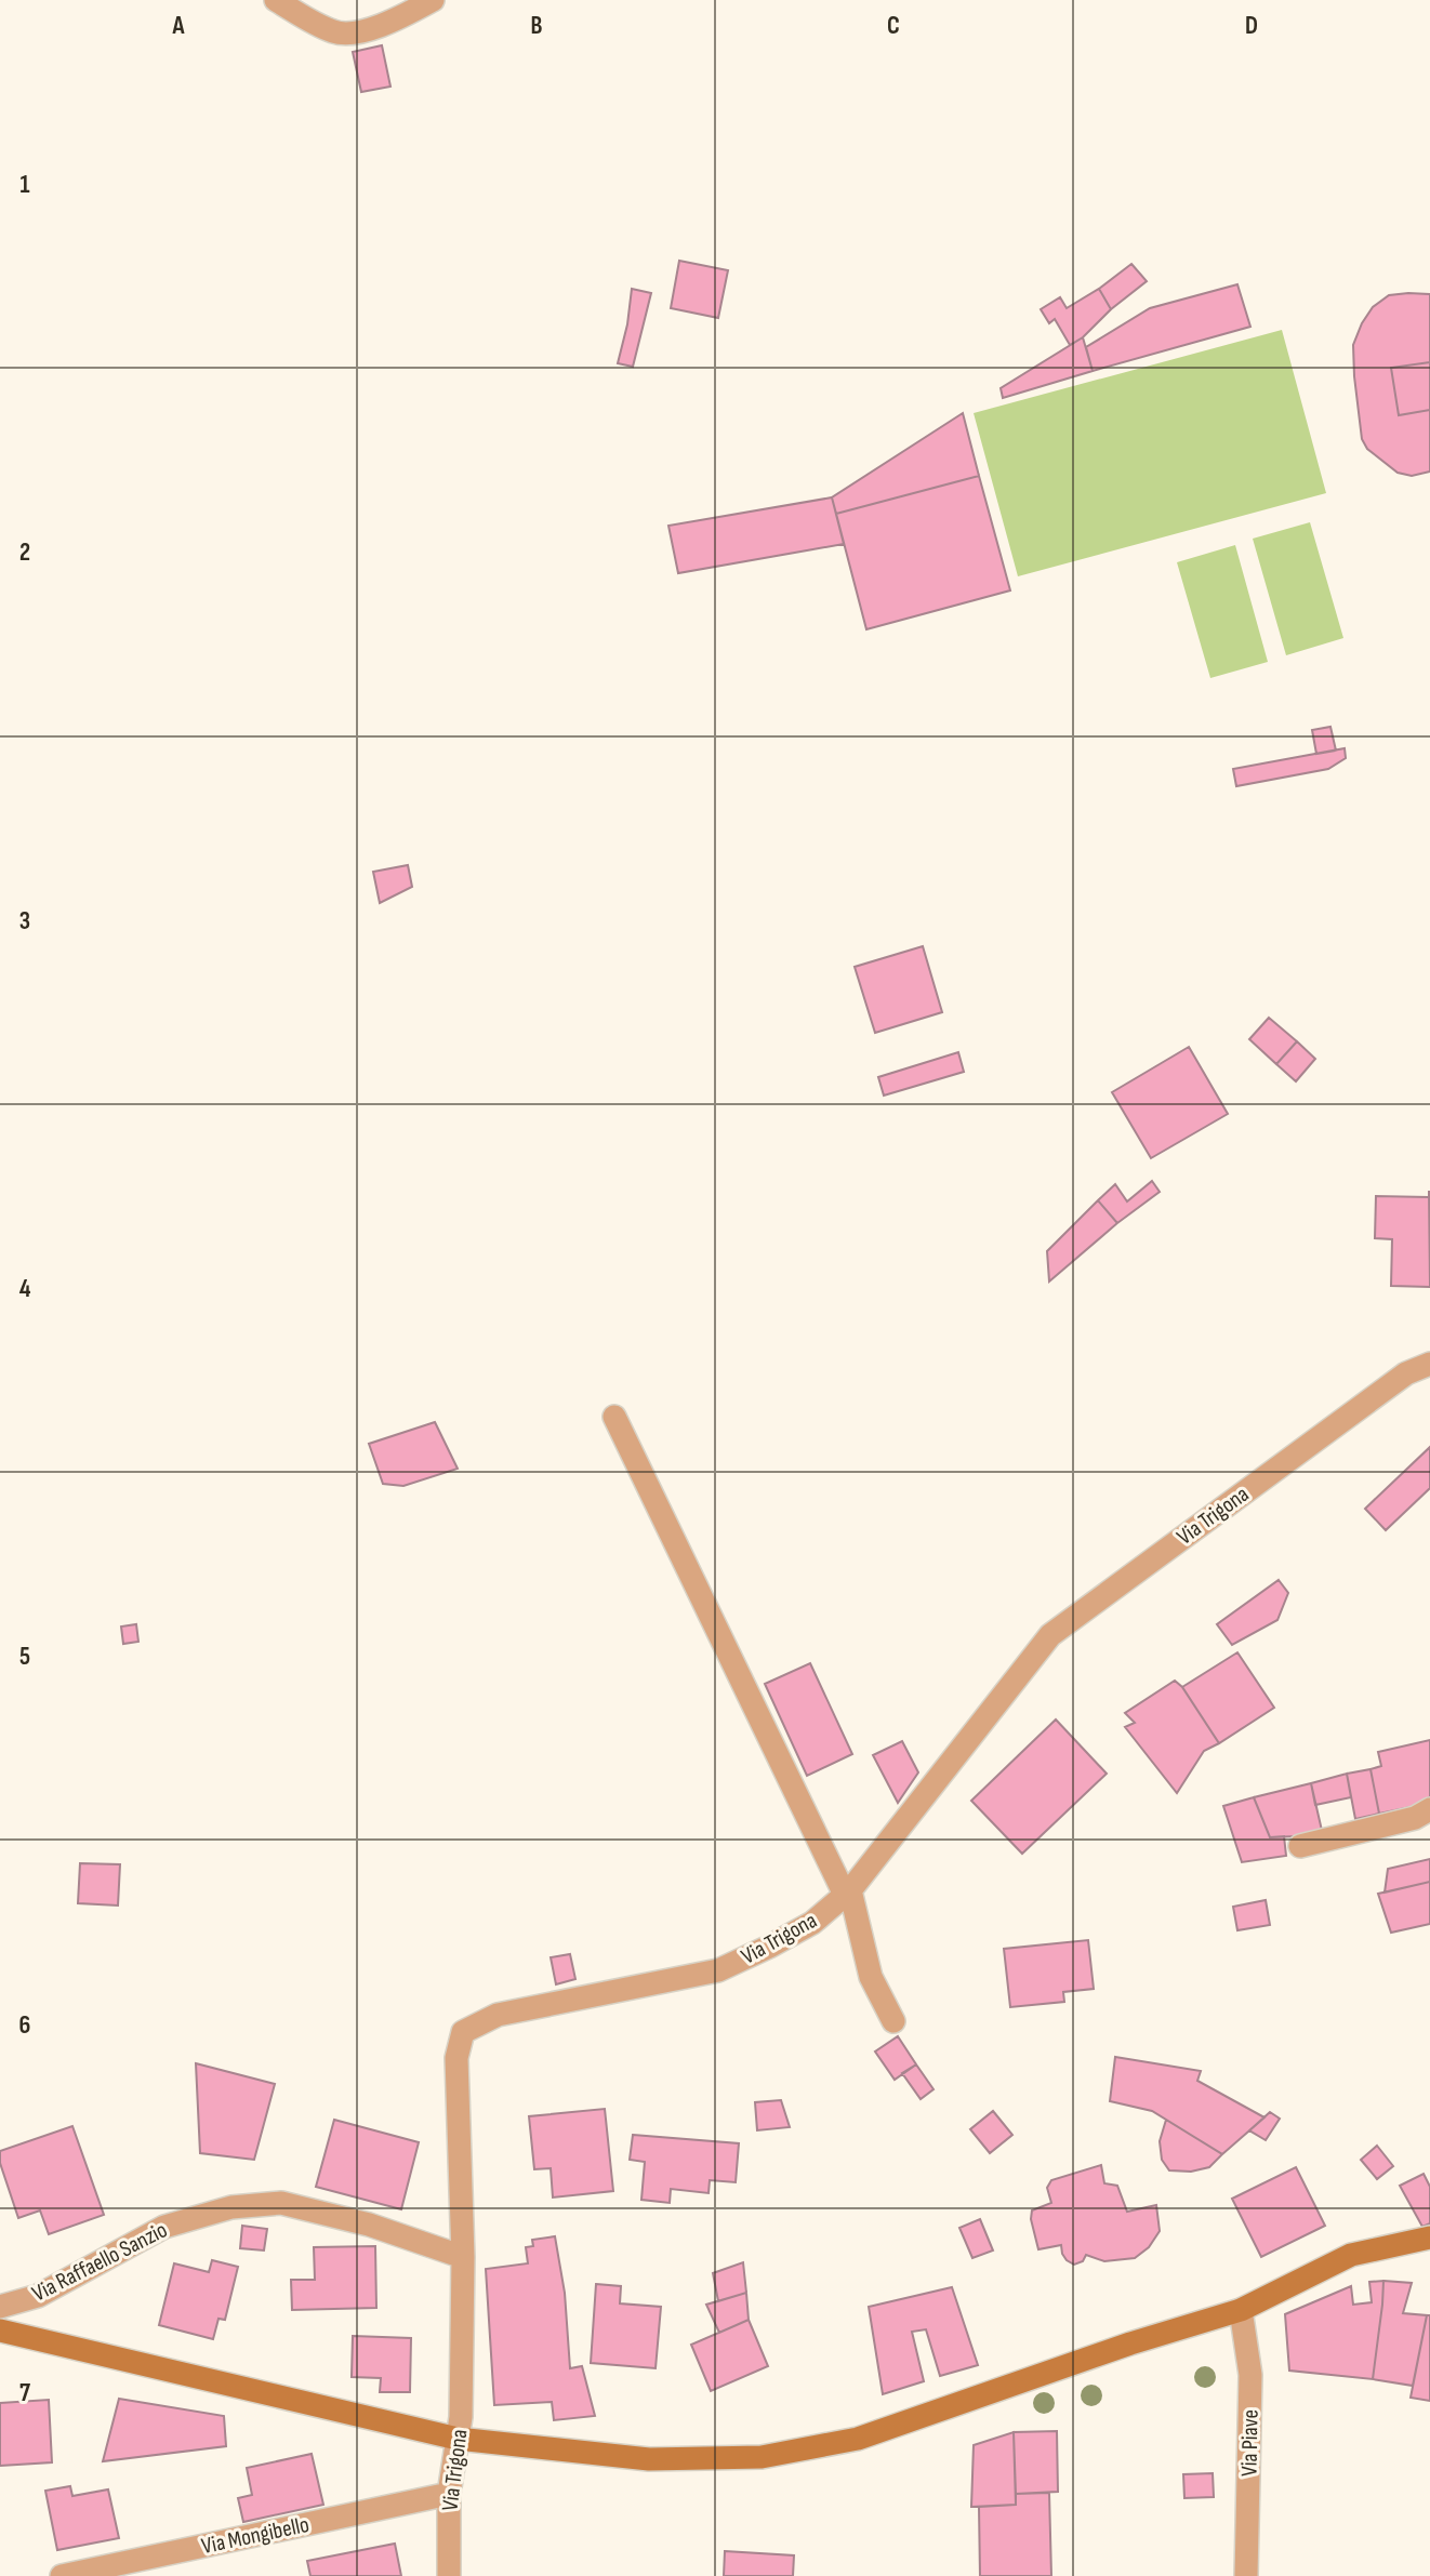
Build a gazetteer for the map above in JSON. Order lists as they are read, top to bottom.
{
  "streets": {
    "street": [
      "Via Trigona",
      "Via Raffaello Sanzio",
      "Via Piave",
      "Via Mongibello"
    ]
  },
  "crossings": [
    ["Via Trigona", "Via Raffaello Sanzio"],
    ["Via Trigona", "Via Mongibello"]
  ],
  "grid": {
    "columns": [
      "A",
      "B",
      "C",
      "D"
    ],
    "rows": [
      "1",
      "2",
      "3",
      "4",
      "5",
      "6",
      "7"
    ]
  }
}
